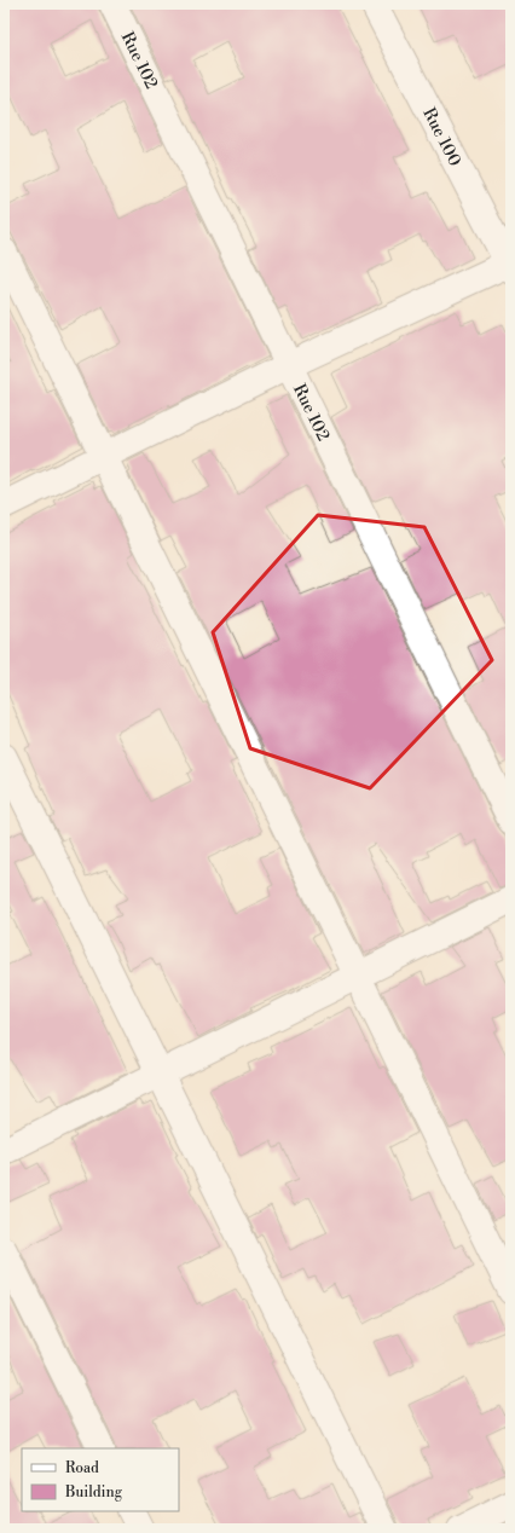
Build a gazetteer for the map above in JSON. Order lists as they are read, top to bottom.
{
  "streets": {
    "street": ["Rue 102", "Rue 100"]
  },
  "legend": ["Road", "Building"]
}
